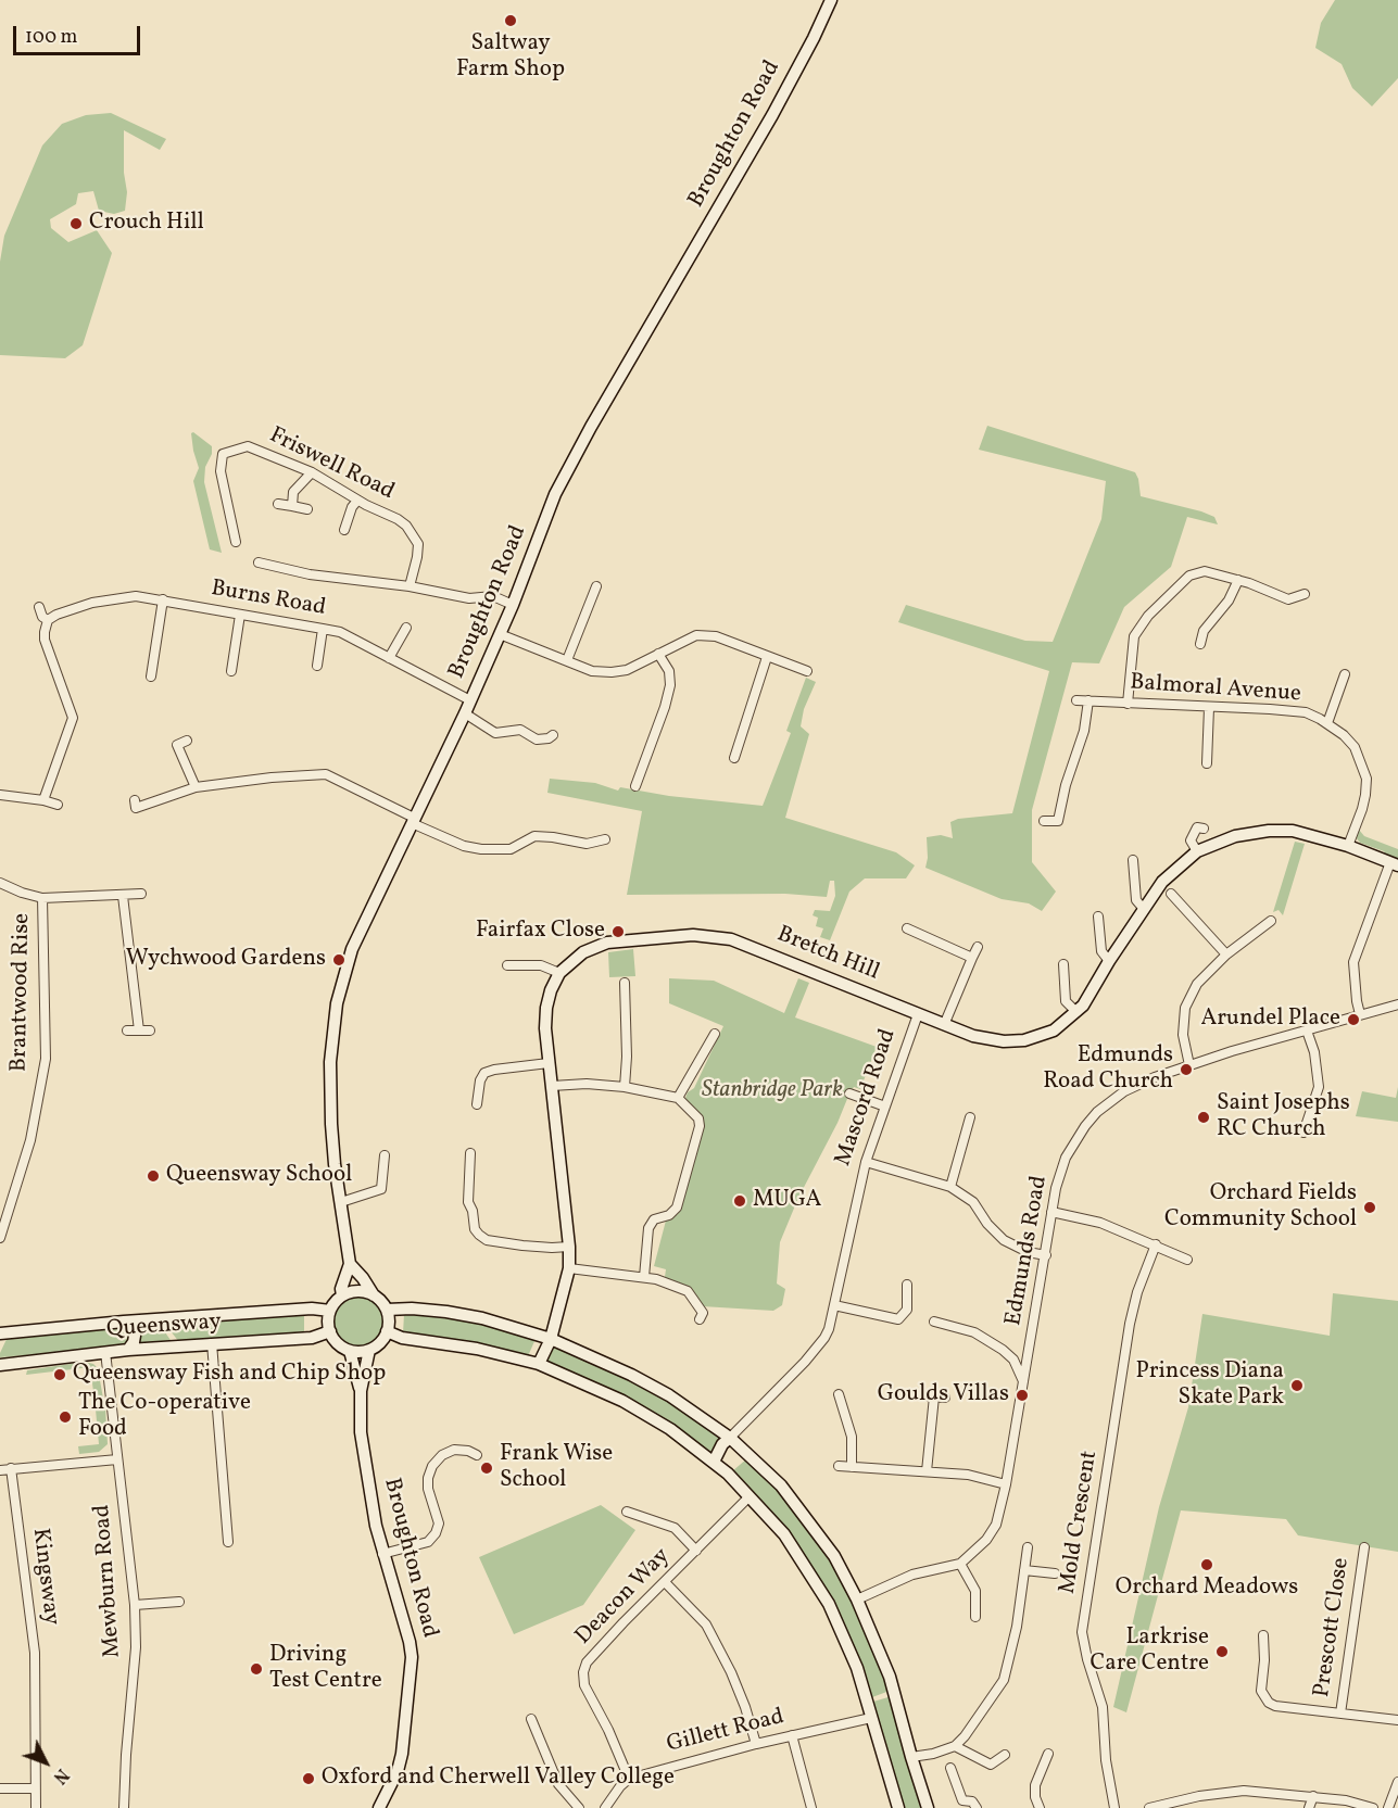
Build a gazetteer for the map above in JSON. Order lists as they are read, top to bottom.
{
  "streets": {
    "street": [
      "Broughton Road",
      "Friswell Road",
      "Burns Road",
      "Balmoral Avenue",
      "Bretch Hill",
      "Brantwood Rise",
      "Mascord Road",
      "Edmunds Road",
      "Queensway",
      "Mold Crescent",
      "Kingsway",
      "Mewburn Road",
      "Deacon Way",
      "Prescott Close",
      "Gillett Road"
    ]
  },
  "crossings": [
    ["Broughton Road", "Burns Road"],
    ["Broughton Road", "Queensway"],
    ["Balmoral Avenue", "Bretch Hill"],
    ["Bretch Hill", "Mascord Road"],
    ["Queensway", "Mewburn Road"],
    ["Deacon Way", "Gillett Road"]
  ],
  "parks": ["Stanbridge Park"],
  "places": [
    "Saltway Farm Shop",
    "Crouch Hill",
    "Fairfax Close",
    "Wychwood Gardens",
    "Arundel Place",
    "Edmunds Road Church",
    "Saint Josephs RC Church",
    "Queensway School",
    "MUGA",
    "Orchard Fields Community School",
    "Queensway Fish and Chip Shop",
    "Princess Diana Skate Park",
    "Goulds Villas",
    "The Co-operative Food",
    "Frank Wise School",
    "Orchard Meadows",
    "Larkrise Care Centre",
    "Driving Test Centre",
    "Oxford and Cherwell Valley College"
  ],
  "scale_bar": "100 m",
  "north": "bottom right"
}
